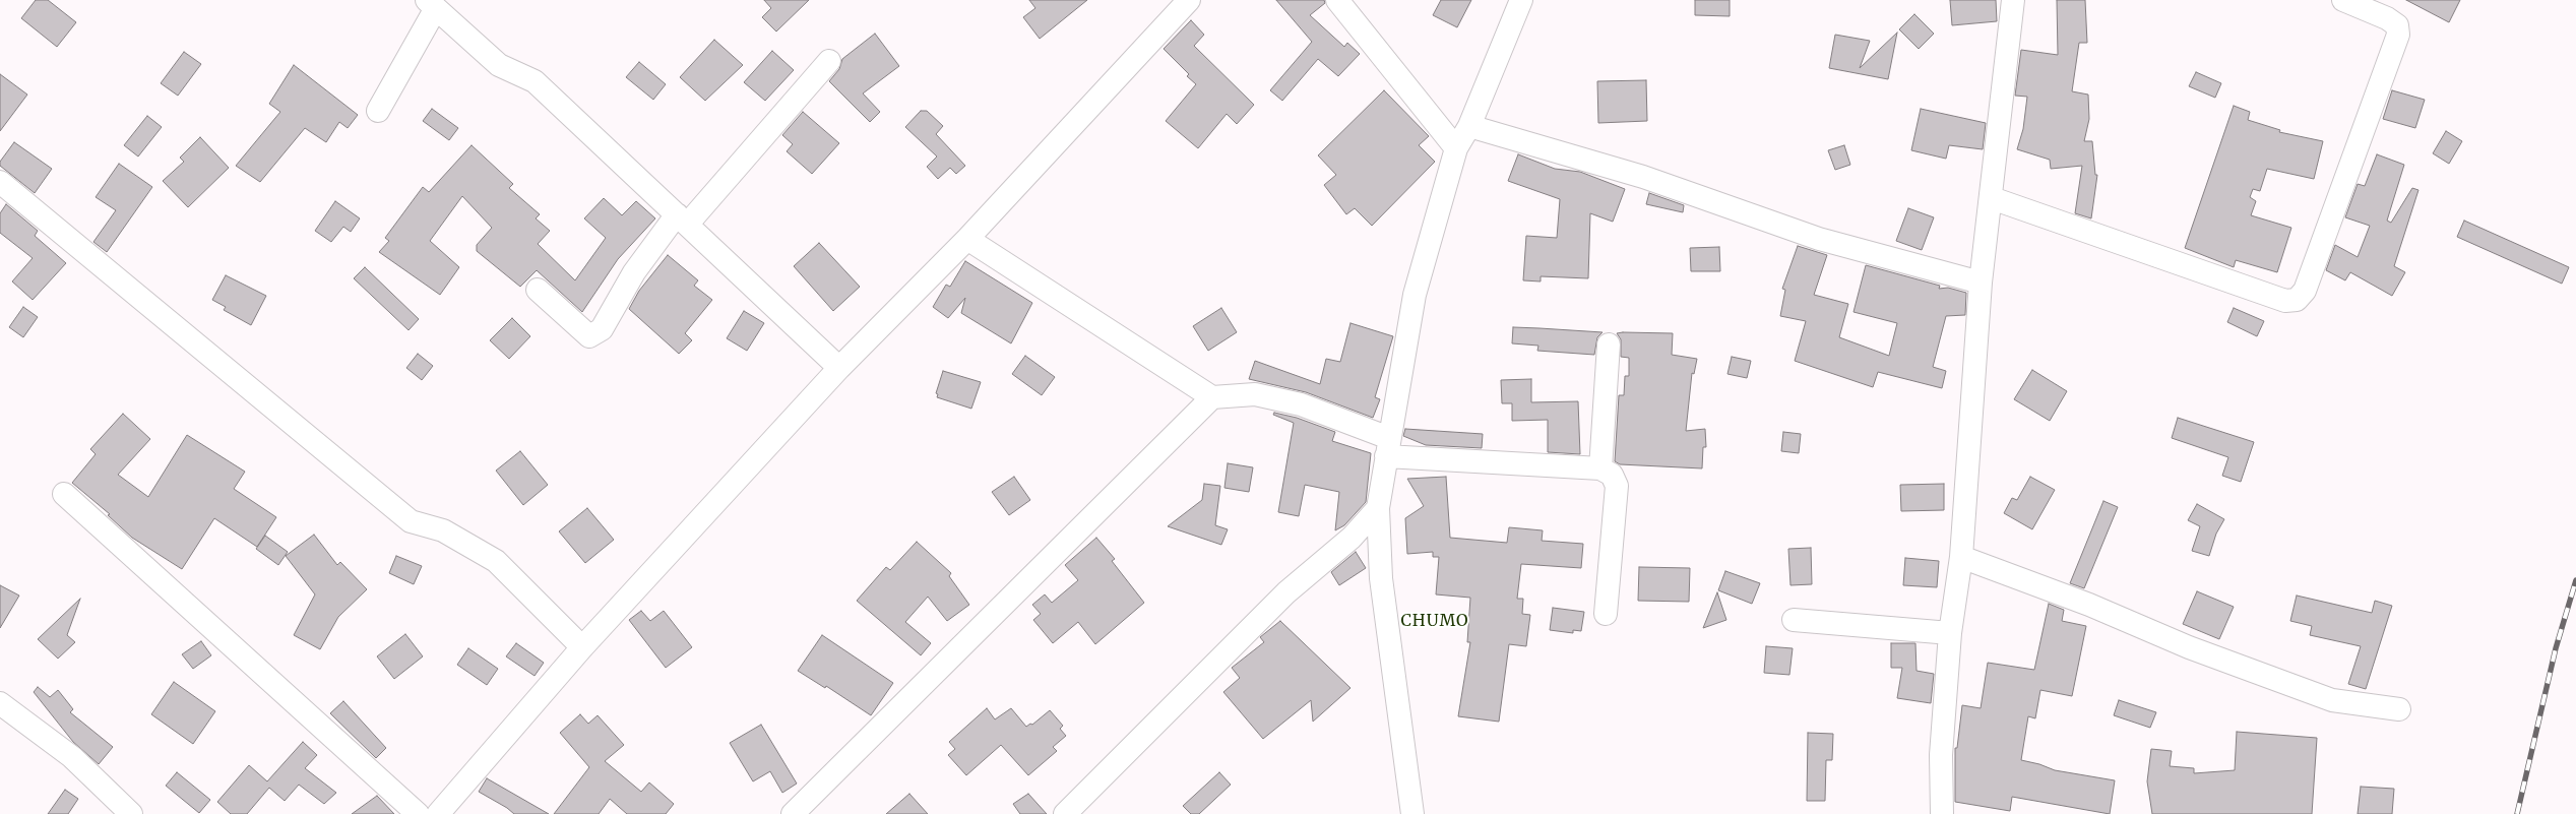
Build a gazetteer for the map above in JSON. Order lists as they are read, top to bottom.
{
  "districts": ["CHUMO"]
}
